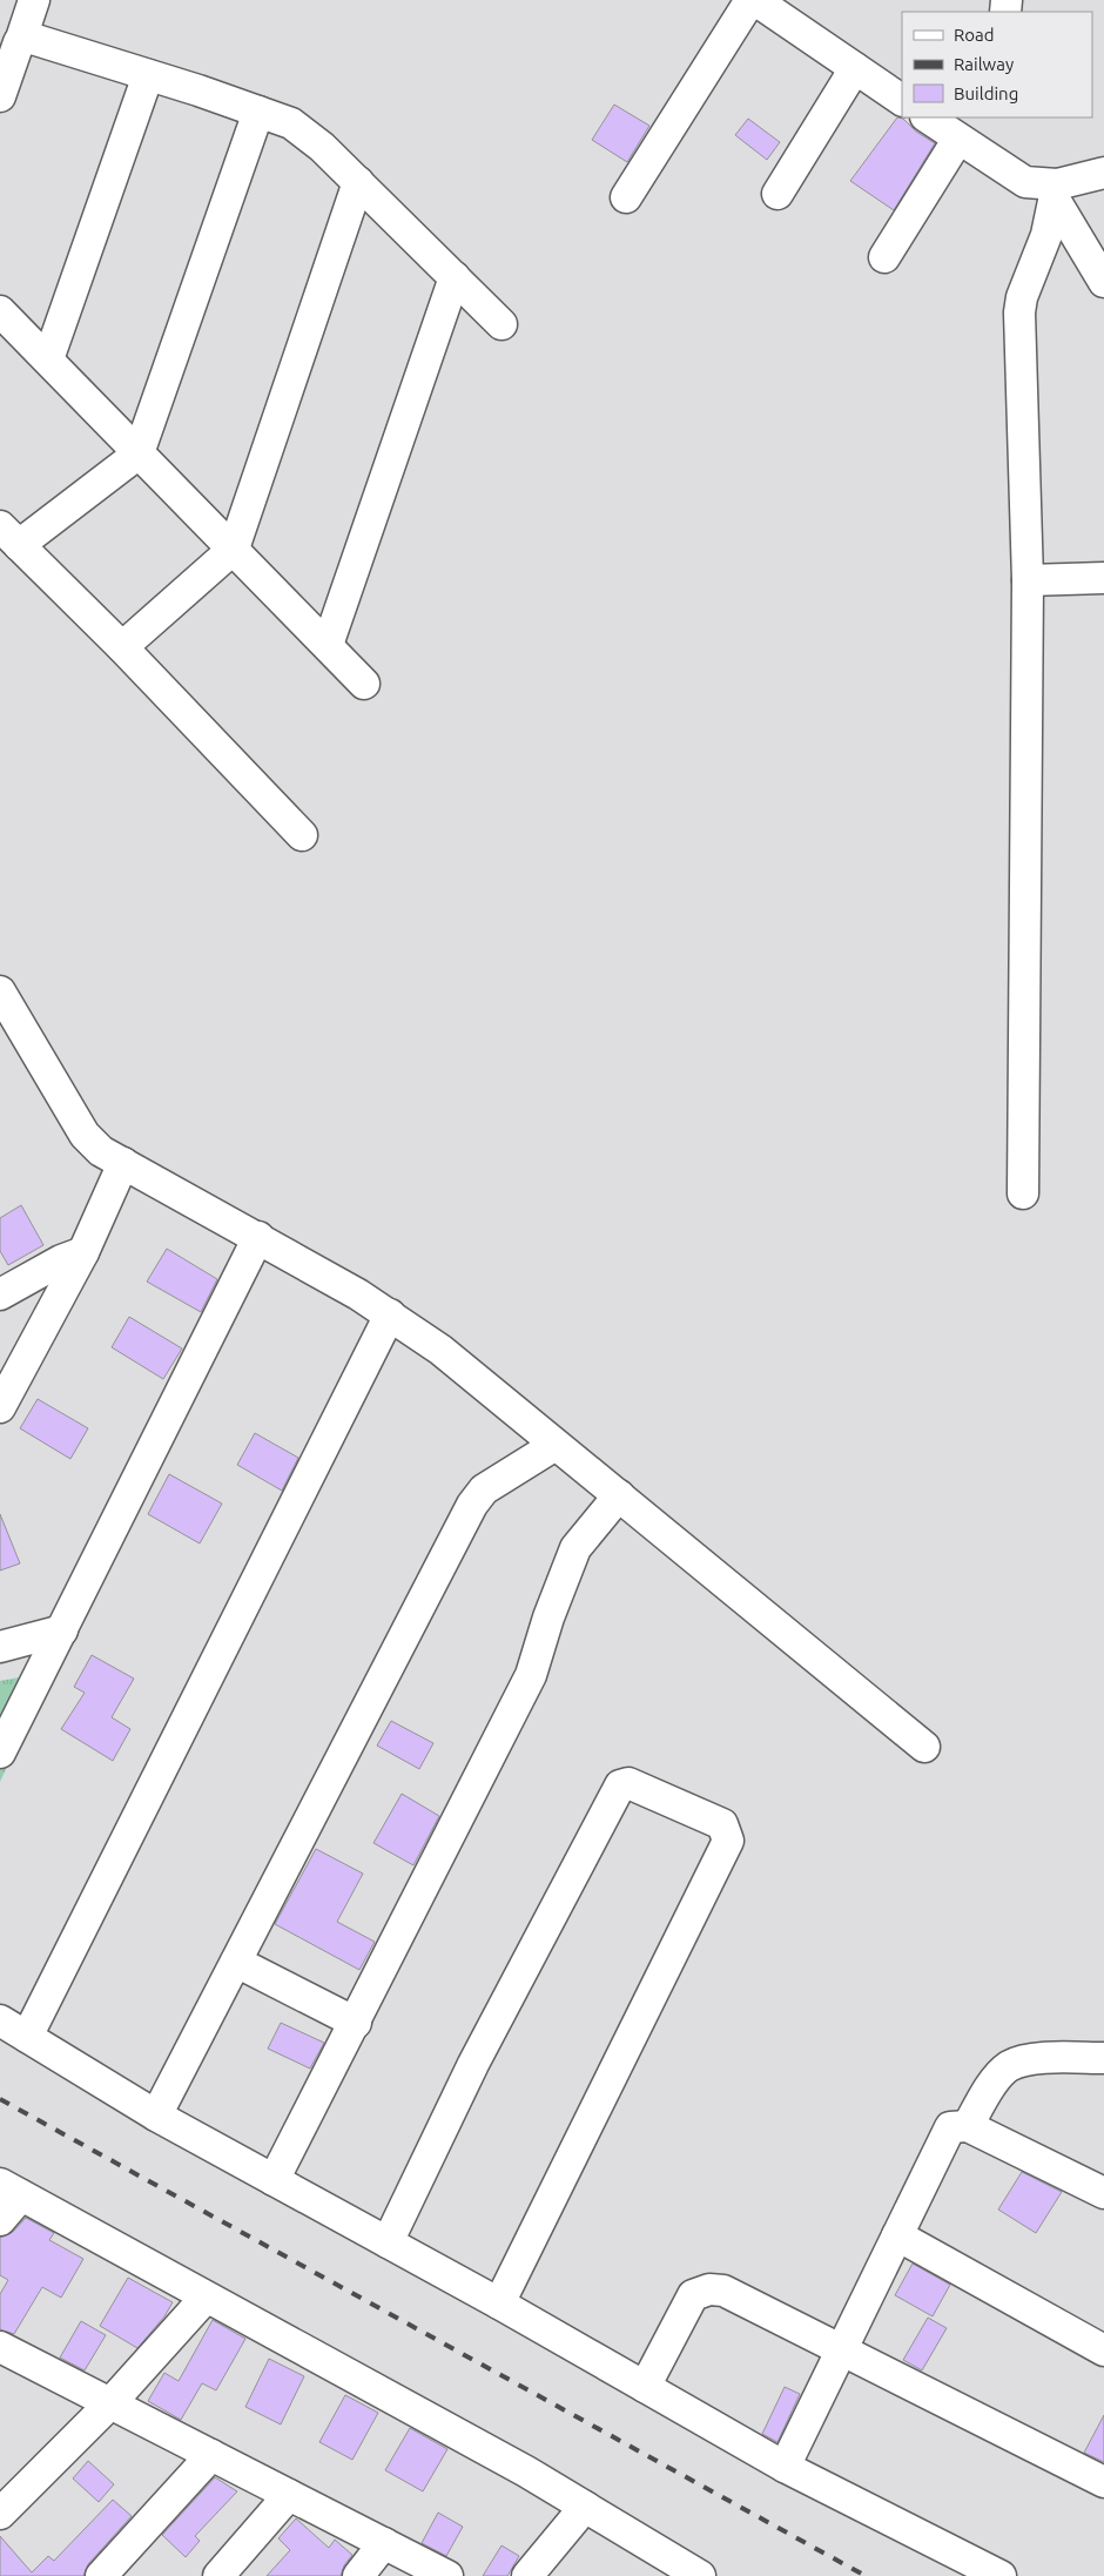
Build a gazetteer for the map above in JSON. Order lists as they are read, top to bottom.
{
  "legend": ["Road", "Railway", "Building"]
}
